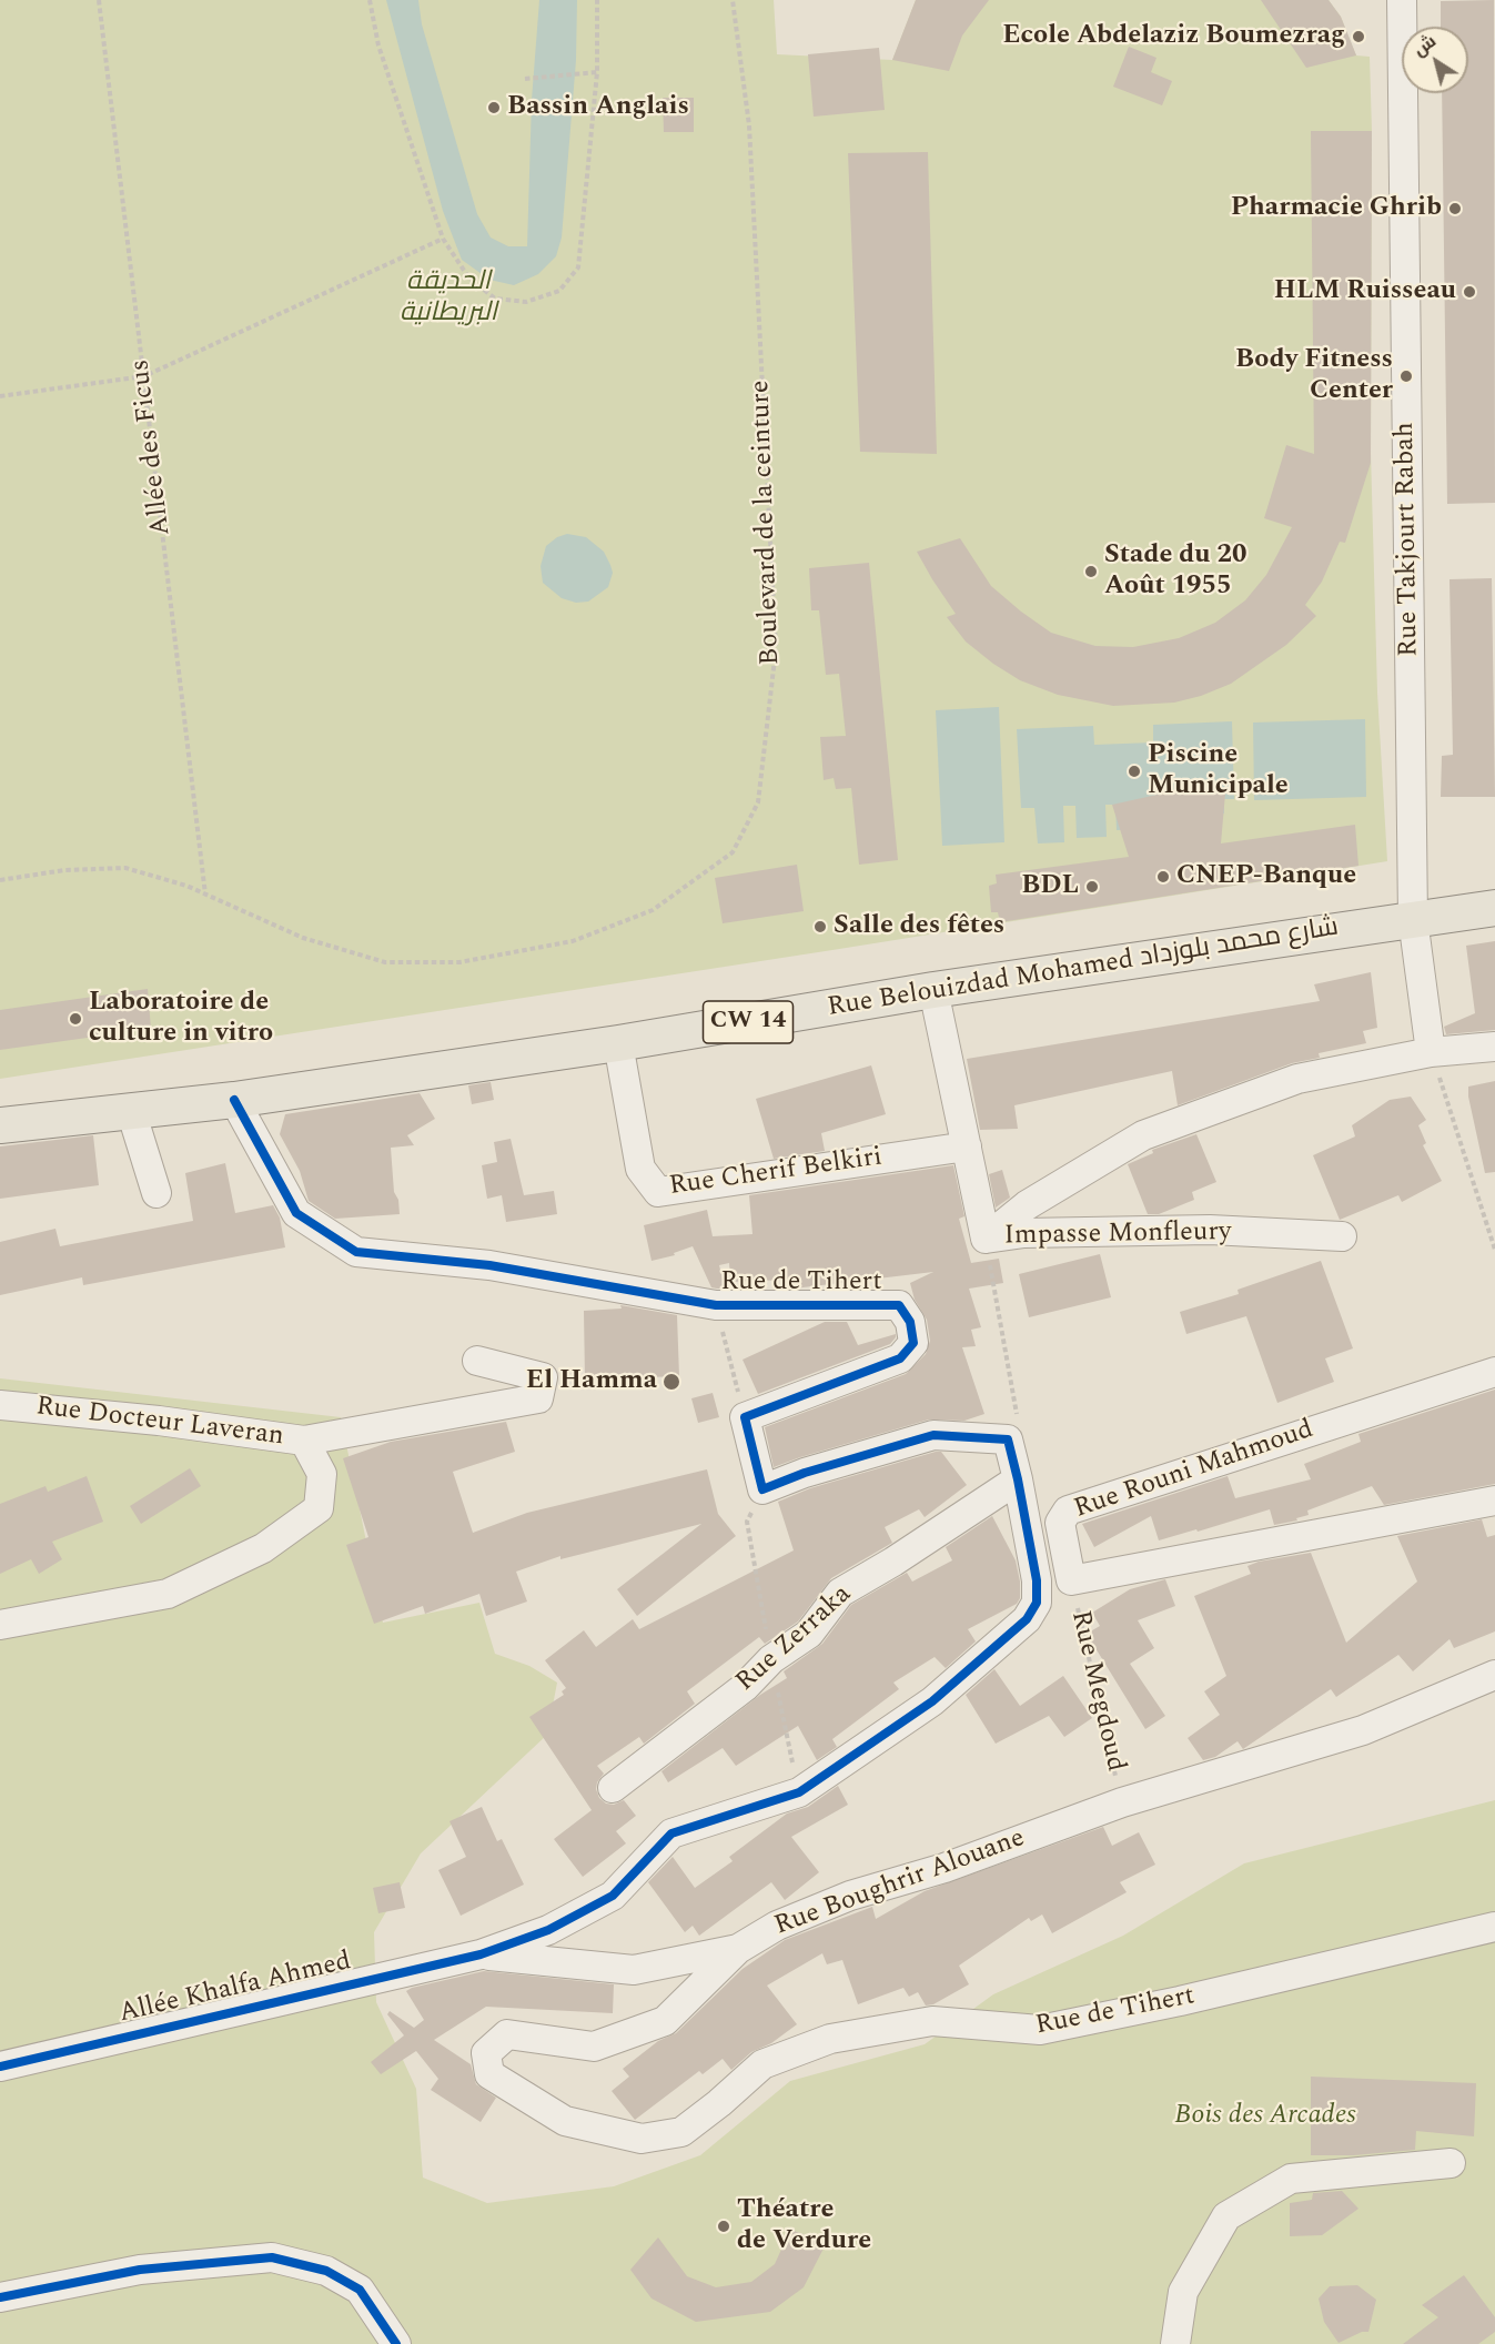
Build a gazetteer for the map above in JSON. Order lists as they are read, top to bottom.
{
  "streets": {
    "main road": ["Rue Belouizdad Mohamed شارع محمد بلوزداد", "CW 14"],
    "street": [
      "Rue Takjourt Rabah",
      "Rue Cherif Belkiri",
      "Impasse Monfleury",
      "Rue de Tihert",
      "Rue Docteur Laveran",
      "Rue Rouni Mahmoud",
      "Rue Zerraka",
      "Rue Boughrir Alouane",
      "Allée Khalfa Ahmed"
    ],
    "path": ["Allée des Ficus", "Boulevard de la ceinture", "Rue Megdoud"]
  },
  "crossings": [
    ["Allée des Ficus", "Boulevard de la ceinture"],
    ["Rue Takjourt Rabah", "Rue Belouizdad Mohamed شارع محمد بلوزداد"],
    ["Rue Belouizdad Mohamed شارع محمد بلوزداد", "Rue Cherif Belkiri"],
    ["Rue Belouizdad Mohamed شارع محمد بلوزداد", "Rue de Tihert"],
    ["Rue de Tihert", "Rue Boughrir Alouane"],
    ["Rue Rouni Mahmoud", "Rue Megdoud"],
    ["Rue Megdoud", "Rue Boughrir Alouane"],
    ["Rue Boughrir Alouane", "Allée Khalfa Ahmed"]
  ],
  "parks": ["الحديقة البريطانية", "Bois des Arcades"],
  "places": [
    "Ecole Abdelaziz Boumezrag",
    "Bassin Anglais",
    "Pharmacie Ghrib",
    "HLM Ruisseau",
    "Body Fitness Center",
    "Stade du 20 Août 1955",
    "Piscine Municipale",
    "CNEP-Banque",
    "BDL",
    "Salle des fêtes",
    "Laboratoire de culture in vitro",
    "El Hamma",
    "Théatre de Verdure"
  ],
  "north": "top left"
}
